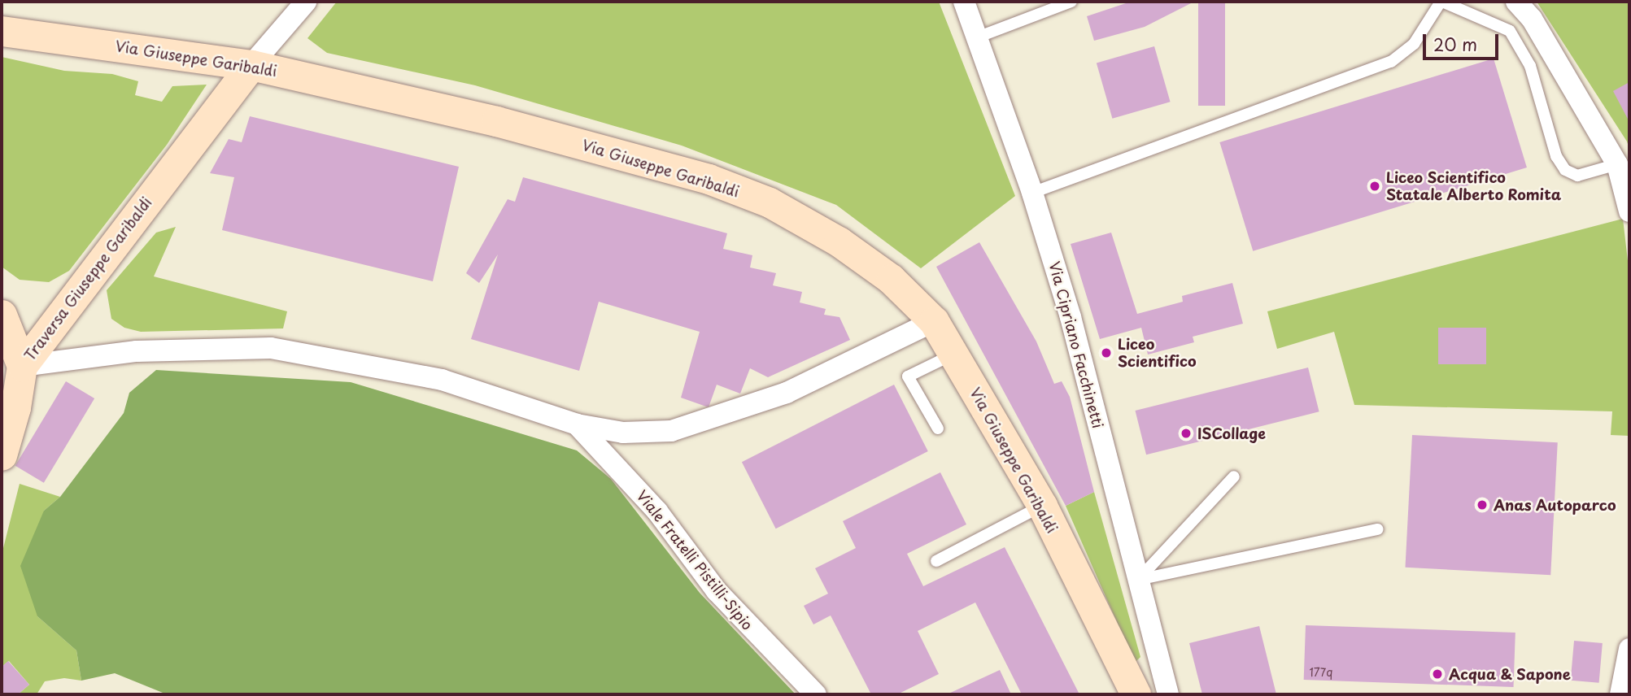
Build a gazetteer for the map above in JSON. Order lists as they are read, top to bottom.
{
  "streets": {
    "main road": ["Via Giuseppe Garibaldi", "Traversa Giuseppe Garibaldi"],
    "street": ["Via Cipriano Facchinetti", "Viale Fratelli Pistilli-Sipio"]
  },
  "crossings": [
    ["Via Giuseppe Garibaldi", "Traversa Giuseppe Garibaldi"],
    ["Traversa Giuseppe Garibaldi", "Viale Fratelli Pistilli-Sipio"]
  ],
  "places": [
    "Liceo Scientifico Statale Alberto Romita",
    "Liceo Scientifico",
    "ISCollage",
    "Anas Autoparco",
    "Acqua & Sapone"
  ],
  "house_numbers": ["177q"],
  "scale_bar": "20 m"
}
